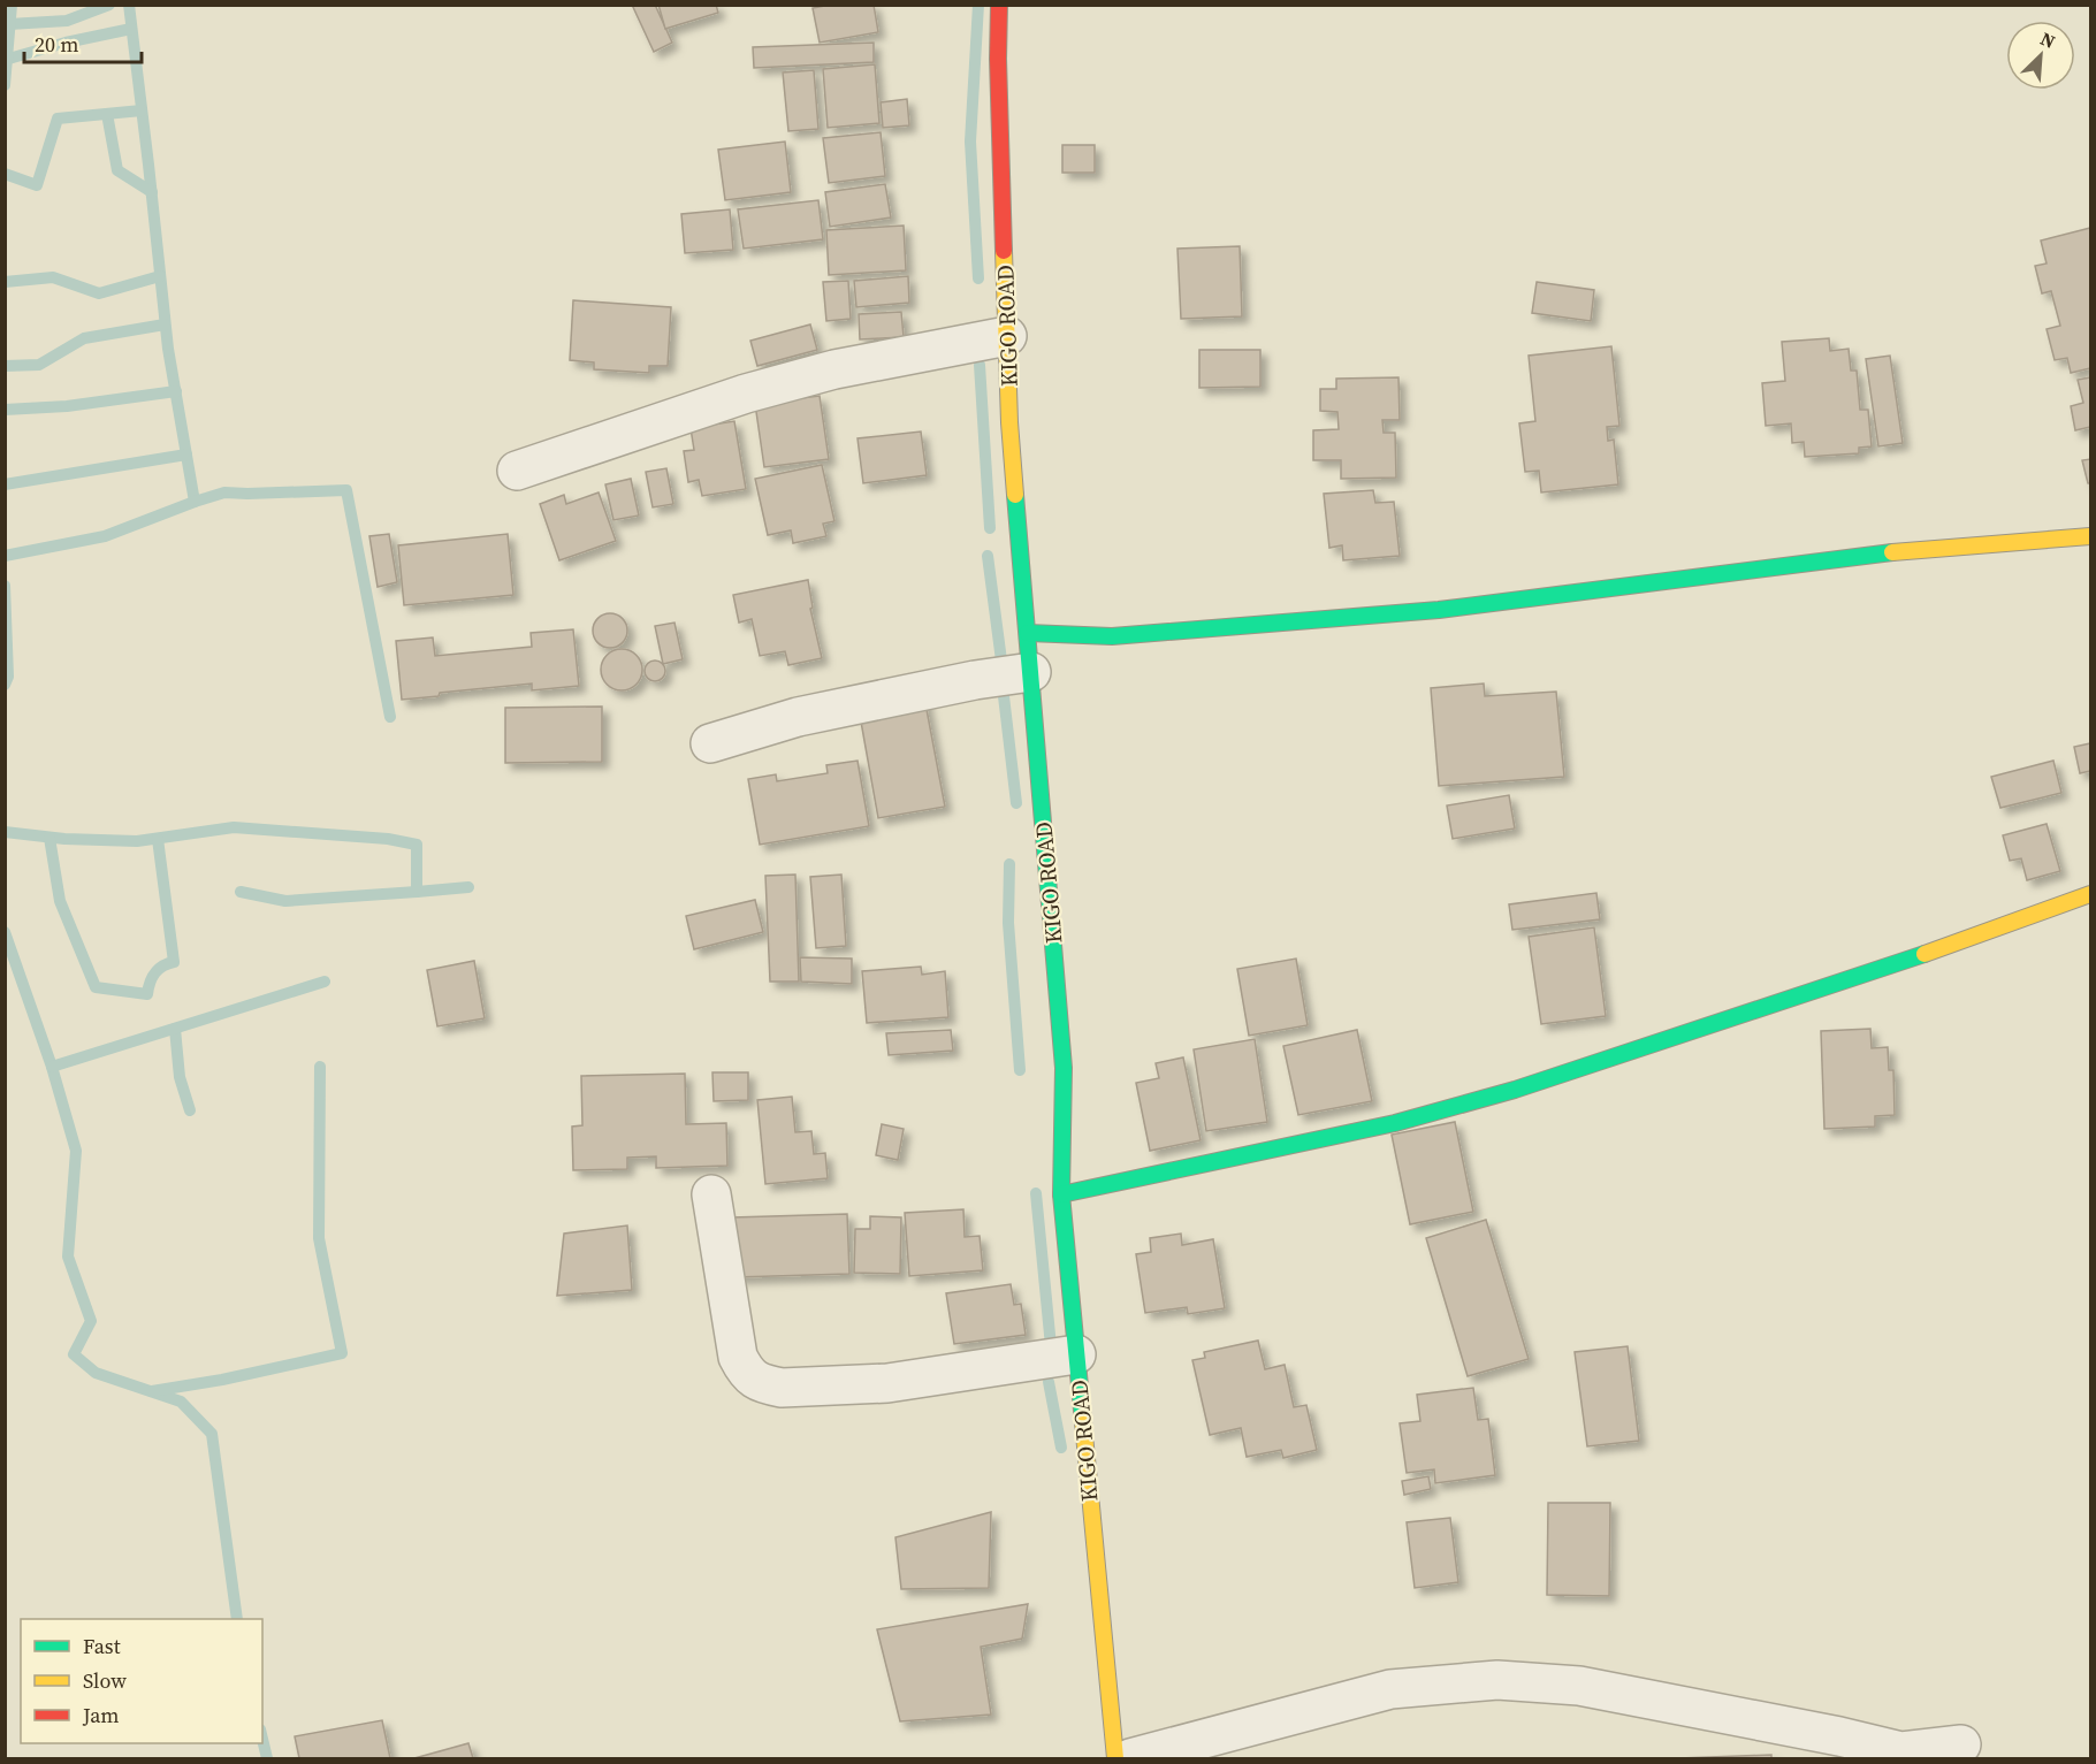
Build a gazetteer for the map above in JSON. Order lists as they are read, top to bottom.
{
  "streets": {
    "street": ["KIGO ROAD"]
  },
  "legend": ["Fast", "Slow", "Jam"],
  "scale_bar": "20 m",
  "north": "top right"
}
